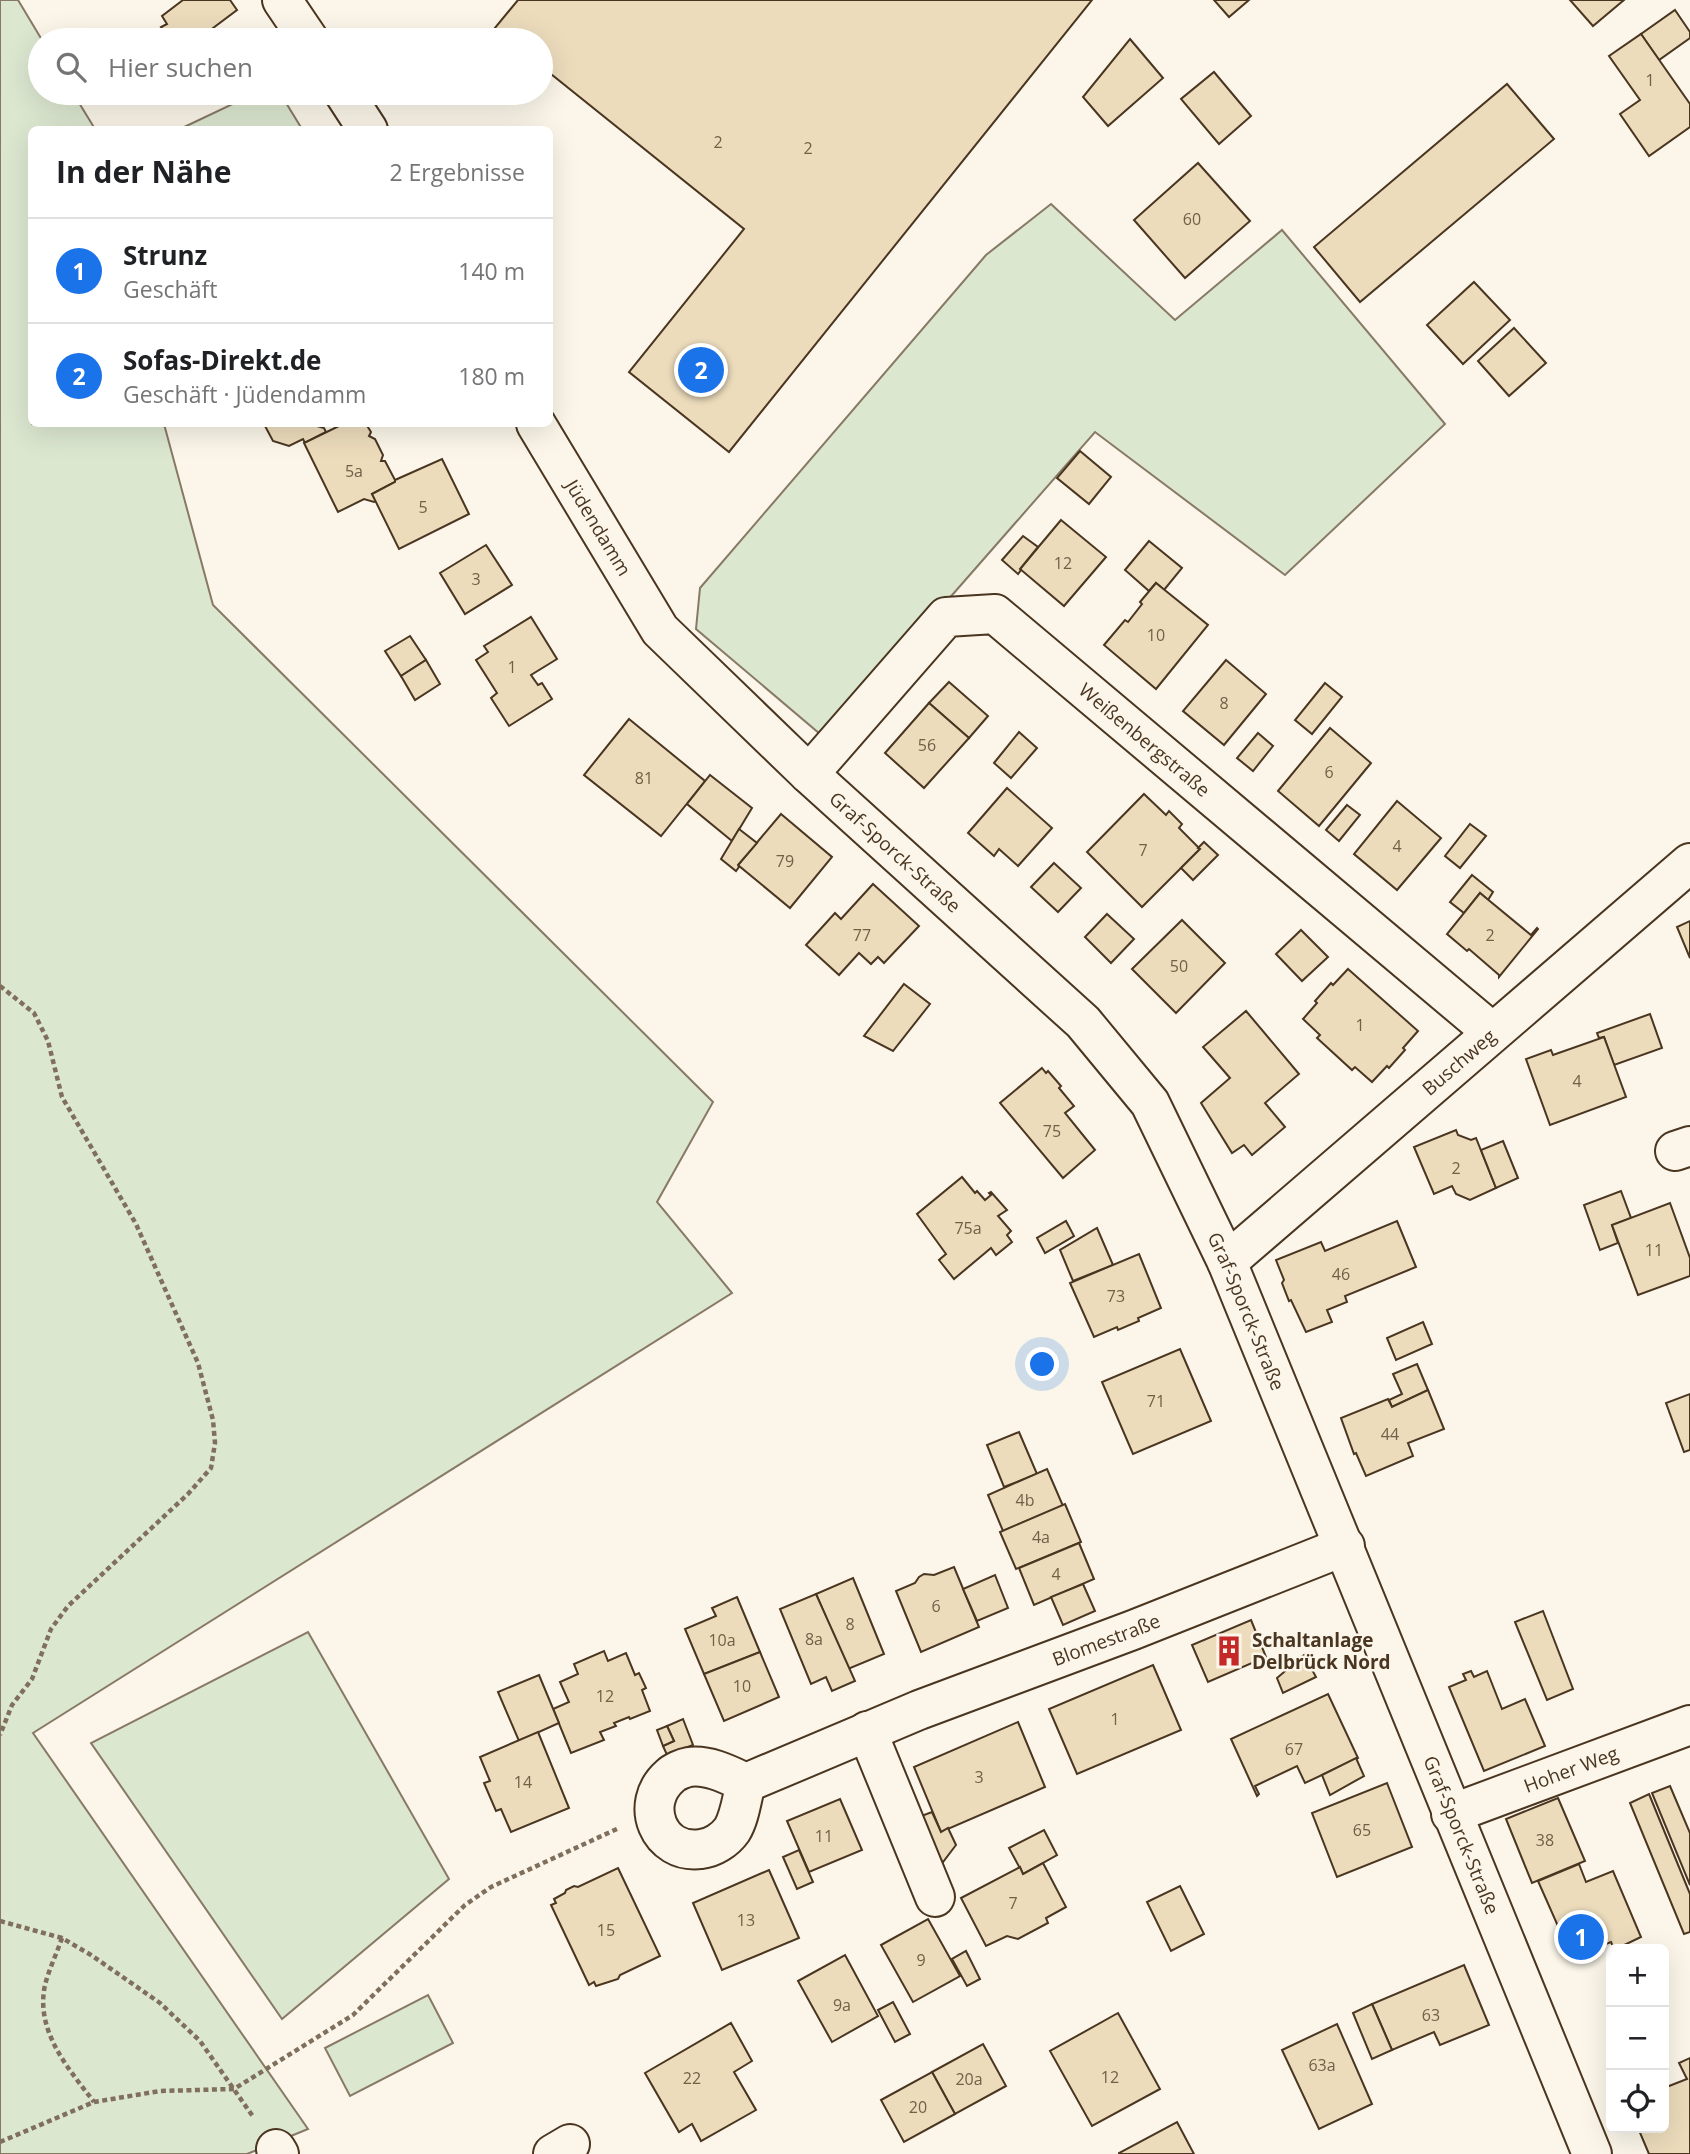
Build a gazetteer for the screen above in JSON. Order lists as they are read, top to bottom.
{
  "streets": {
    "street": [
      "Jüdendamm",
      "Weißenbergstraße",
      "Graf-Sporck-Straße",
      "Buschweg",
      "Blomestraße",
      "Hoher Weg"
    ]
  },
  "crossings": [
    ["Jüdendamm", "Graf-Sporck-Straße"],
    ["Weißenbergstraße", "Graf-Sporck-Straße"],
    ["Weißenbergstraße", "Buschweg"],
    ["Graf-Sporck-Straße", "Buschweg"],
    ["Graf-Sporck-Straße", "Blomestraße"],
    ["Graf-Sporck-Straße", "Hoher Weg"]
  ],
  "places": {
    "building": ["Schaltanlage Delbrück Nord"]
  },
  "house_numbers": [
    "1",
    "2",
    "2",
    "60",
    "5a",
    "5",
    "12",
    "3",
    "10",
    "1",
    "8",
    "56",
    "6",
    "81",
    "4",
    "7",
    "79",
    "77",
    "2",
    "50",
    "1",
    "4",
    "75",
    "2",
    "75a",
    "11",
    "46",
    "73",
    "71",
    "44",
    "4b",
    "4a",
    "4",
    "6",
    "8",
    "8a",
    "10a",
    "10",
    "12",
    "1",
    "67",
    "3",
    "14",
    "65",
    "11",
    "38",
    "7",
    "13",
    "15",
    "9",
    "9a",
    "63",
    "63a",
    "12",
    "22",
    "20a",
    "20"
  ],
  "page": {
    "search": "Hier suchen",
    "heading": ["In der Nähe", "2 Ergebnisse"],
    "list": [
      {
        "mark": "1",
        "name": "Strunz",
        "note": "Geschäft",
        "value": "140 m"
      },
      {
        "mark": "2",
        "name": "Sofas-Direkt.de",
        "note": "Geschäft · Jüdendamm",
        "value": "180 m"
      }
    ],
    "pins": ["2", "1"],
    "map_buttons": ["+", "−"]
  }
}
